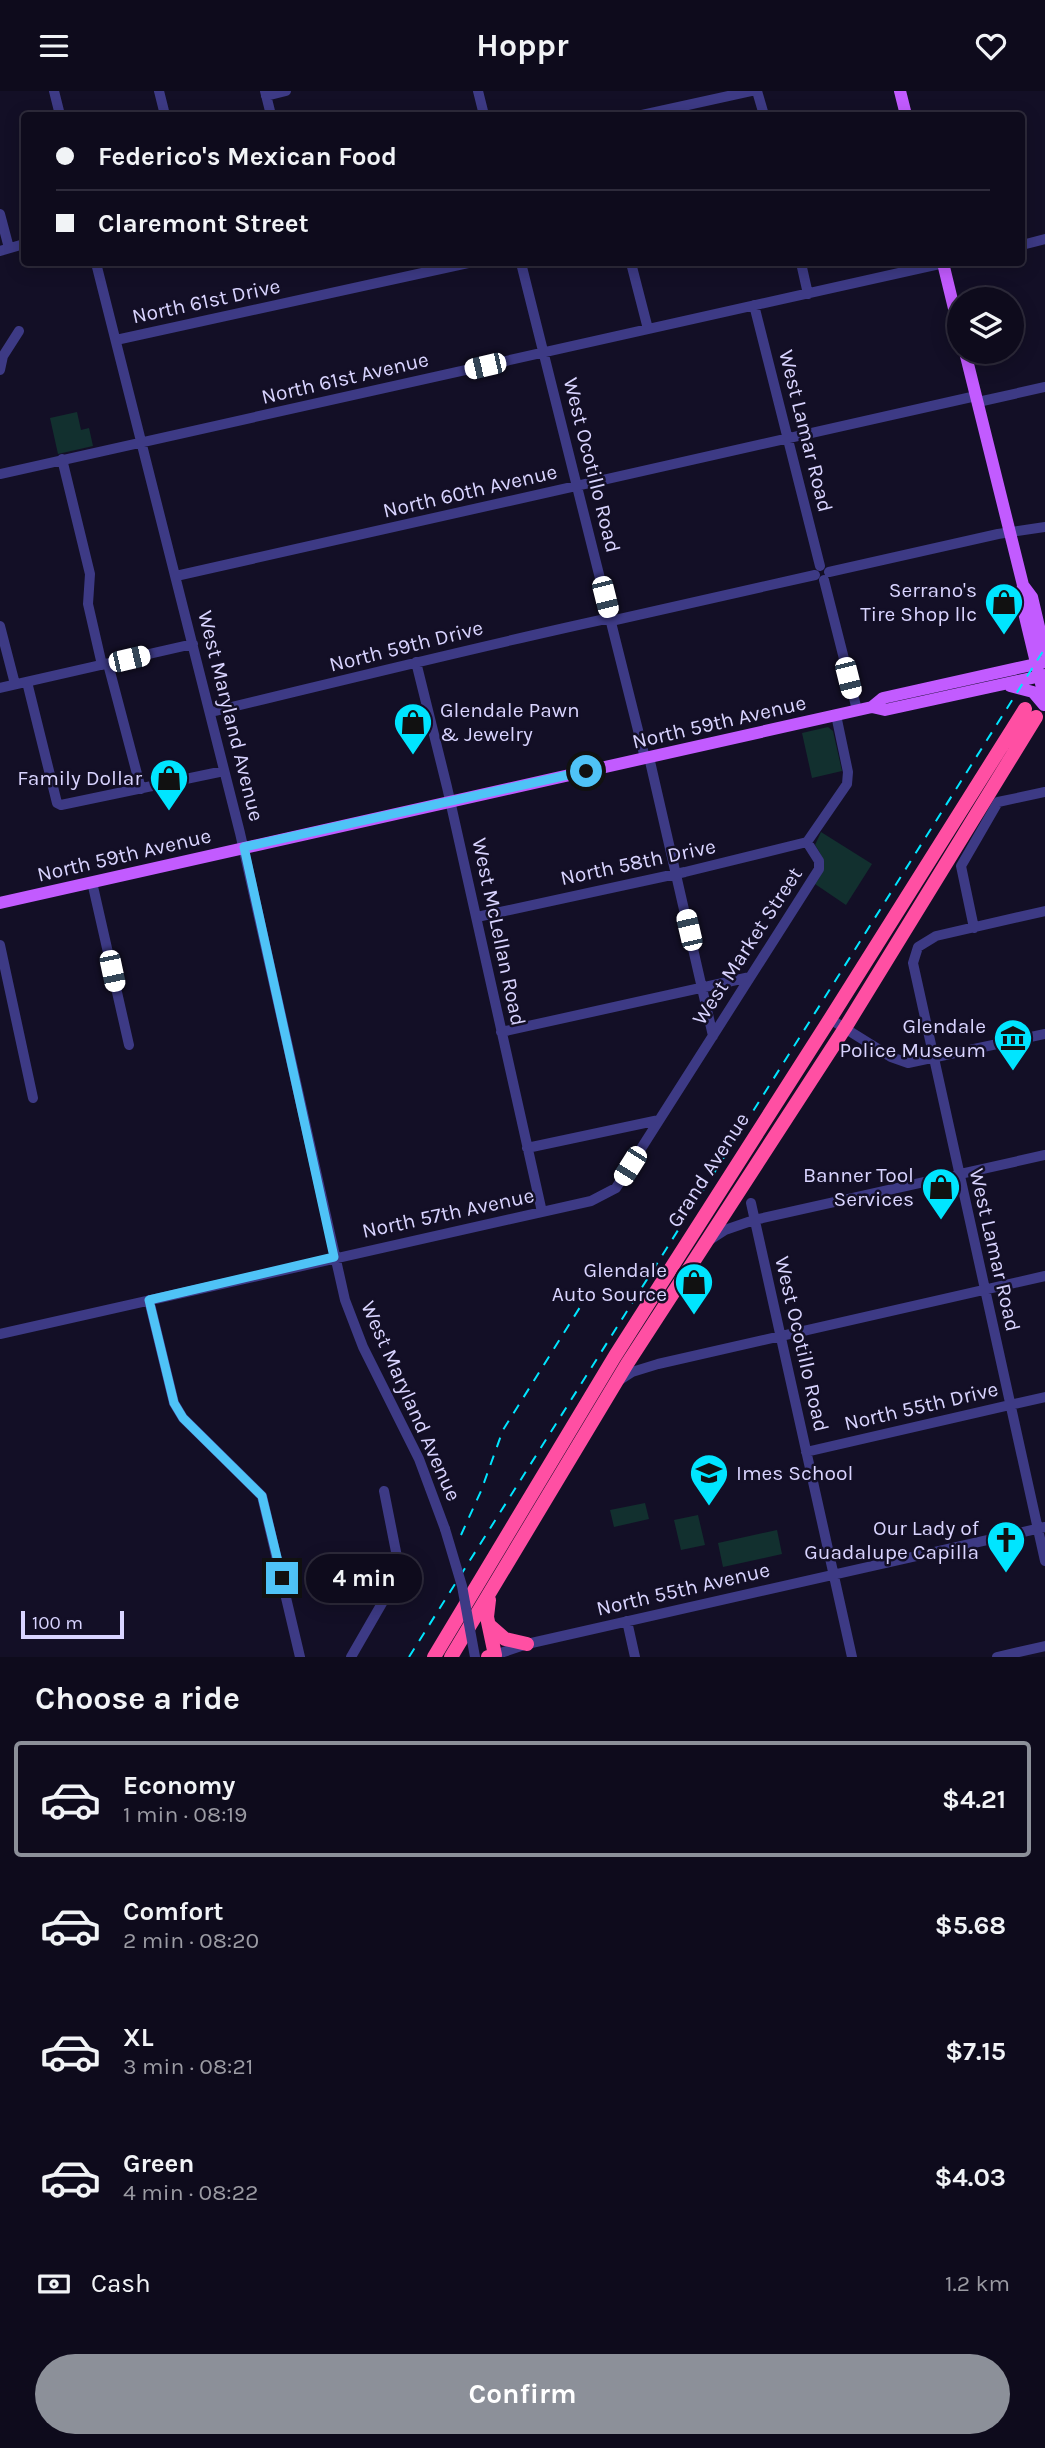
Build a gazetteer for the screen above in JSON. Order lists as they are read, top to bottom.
{
  "streets": {
    "highway": ["Grand Avenue"],
    "main road": ["North 59th Avenue"],
    "street": [
      "North 61st Drive",
      "North 61st Avenue",
      "West Lamar Road",
      "West Ocotillo Road",
      "North 60th Avenue",
      "North 59th Drive",
      "West Maryland Avenue",
      "North 58th Drive",
      "West McLellan Road",
      "West Market Street",
      "North 57th Avenue",
      "North 55th Drive",
      "North 55th Avenue"
    ]
  },
  "crossings": [
    ["North 61st Drive", "West Maryland Avenue"],
    ["North 61st Avenue", "West Lamar Road"],
    ["North 61st Avenue", "West Ocotillo Road"],
    ["North 61st Avenue", "West Maryland Avenue"],
    ["West Lamar Road", "North 60th Avenue"],
    ["West Lamar Road", "North 59th Drive"],
    ["West Lamar Road", "North 59th Avenue"],
    ["West Lamar Road", "North 55th Drive"],
    ["West Lamar Road", "North 55th Avenue"],
    ["West Ocotillo Road", "North 60th Avenue"],
    ["West Ocotillo Road", "North 59th Drive"],
    ["West Ocotillo Road", "North 59th Avenue"],
    ["West Ocotillo Road", "North 58th Drive"],
    ["West Ocotillo Road", "West Market Street"],
    ["West Ocotillo Road", "North 55th Drive"],
    ["West Ocotillo Road", "North 55th Avenue"],
    ["North 60th Avenue", "West Maryland Avenue"],
    ["North 59th Drive", "West Maryland Avenue"],
    ["North 59th Drive", "West McLellan Road"],
    ["West Maryland Avenue", "North 59th Avenue"],
    ["West Maryland Avenue", "North 57th Avenue"],
    ["North 59th Avenue", "West McLellan Road"],
    ["North 59th Avenue", "West Market Street"],
    ["North 58th Drive", "West McLellan Road"],
    ["North 58th Drive", "West Market Street"],
    ["West McLellan Road", "North 57th Avenue"],
    ["West Market Street", "North 57th Avenue"]
  ],
  "places": {
    "shop": [
      "Serrano's Tire Shop llc",
      "Glendale Pawn & Jewelry",
      "Family Dollar",
      "Banner Tool Services",
      "Glendale Auto Source"
    ],
    "museum": ["Glendale Police Museum"],
    "school or university": ["Imes School"],
    "church": ["Our Lady of Guadalupe Capilla"]
  },
  "scale_bar": "100 m",
  "page": {
    "header": "Hoppr",
    "banner": ["Federico's Mexican Food", "Claremont Street"],
    "bubble": "4 min",
    "scale": "100 m",
    "heading": "Choose a ride",
    "list": [
      {
        "name": "Economy",
        "note": "1 min · 08:19",
        "value": "$4.21"
      },
      {
        "name": "Comfort",
        "note": "2 min · 08:20",
        "value": "$5.68"
      },
      {
        "name": "XL",
        "note": "3 min · 08:21",
        "value": "$7.15"
      },
      {
        "name": "Green",
        "note": "4 min · 08:22",
        "value": "$4.03"
      }
    ],
    "pay": ["Cash", "1.2 km"],
    "buttons": "Confirm"
  }
}
